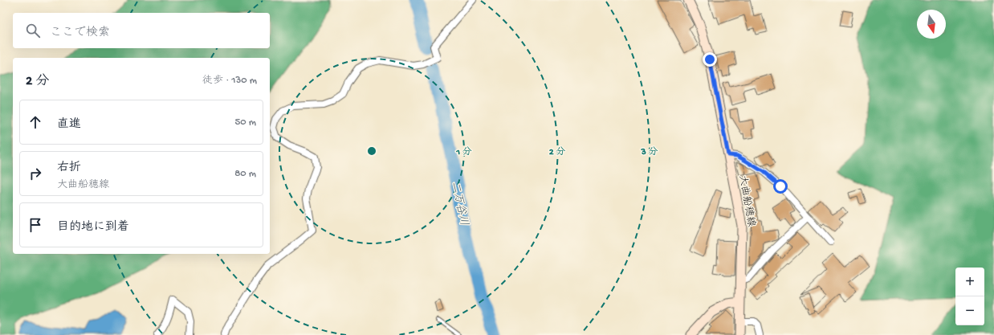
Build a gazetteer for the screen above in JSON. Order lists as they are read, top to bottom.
{
  "streets": {
    "main road": ["大曲船穂線"]
  },
  "water": ["二万谷川"],
  "north": "bottom",
  "page": {
    "search": "ここで検索",
    "heading": ["2 分", "徒歩 · 130 m"],
    "list": [
      ["直進", "50 m"],
      ["右折", "大曲船穂線", "80 m"],
      "目的地に到着"
    ],
    "map_buttons": ["+", "−"]
  },
  "rings": ["1 分", "2 分", "3 分"]
}
